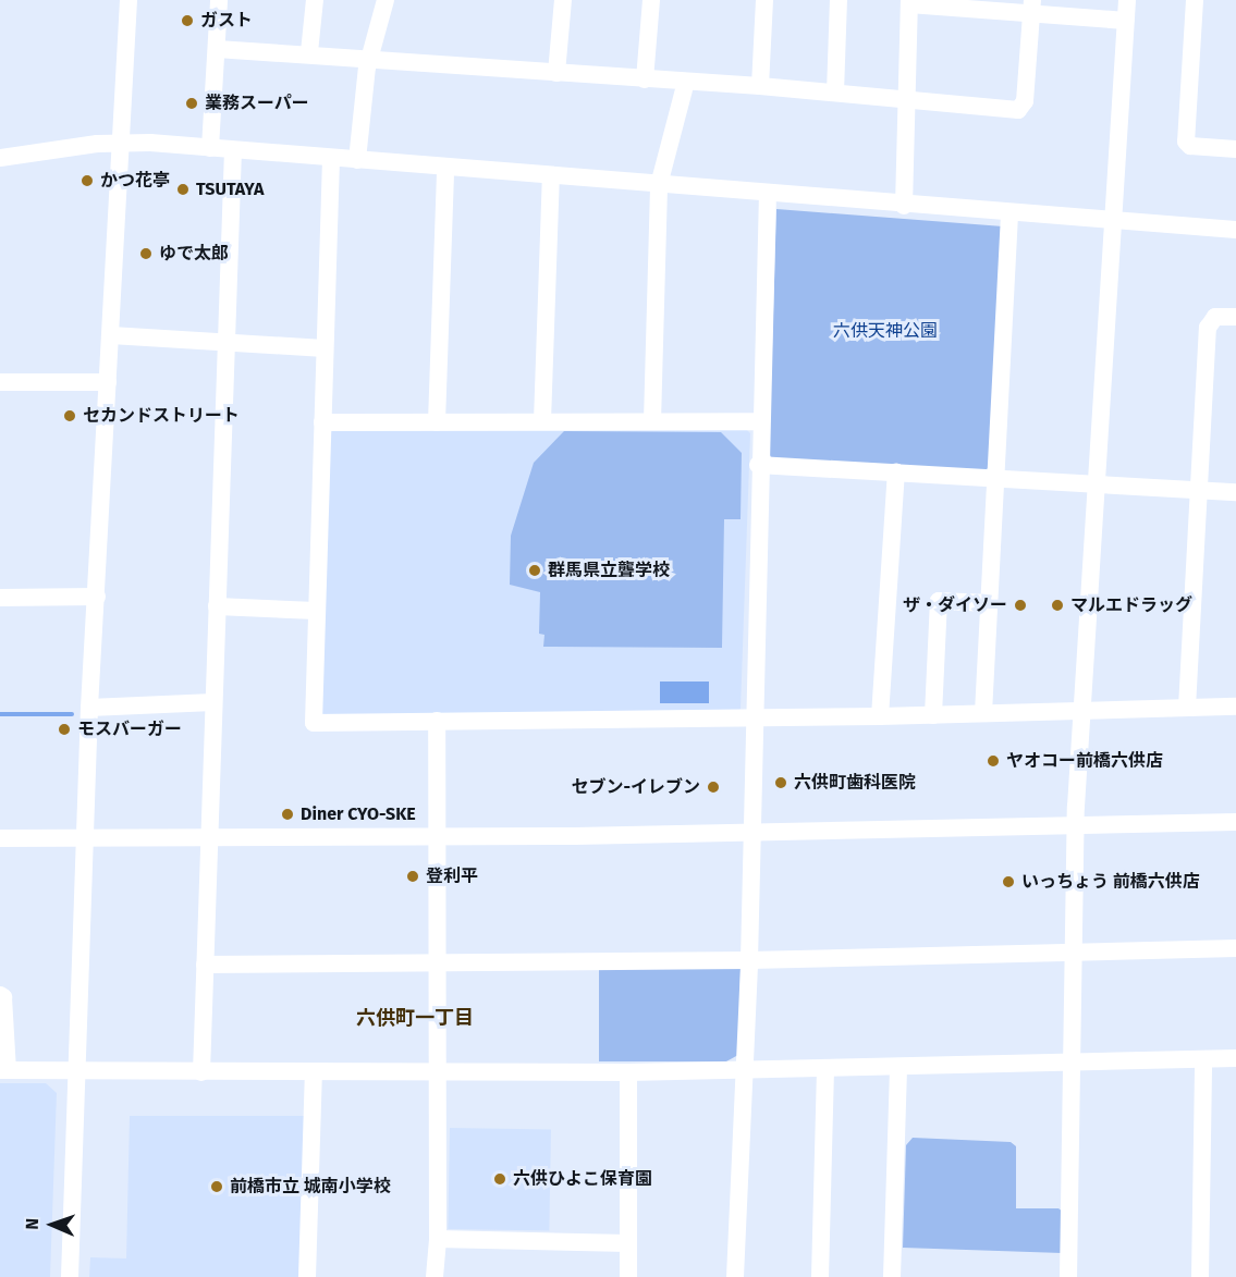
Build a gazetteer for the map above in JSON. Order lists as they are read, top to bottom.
{
  "districts": ["六供町一丁目"],
  "parks": ["六供天神公園"],
  "places": [
    "ガスト",
    "業務スーパー",
    "かつ花亭",
    "TSUTAYA",
    "ゆで太郎",
    "セカンドストリート",
    "群馬県立聾学校",
    "ザ・ダイソー",
    "マルエドラッグ",
    "モスバーガー",
    "ヤオコー前橋六供店",
    "六供町歯科医院",
    "セブン-イレブン",
    "Diner CYO-SKE",
    "登利平",
    "いっちょう 前橋六供店",
    "六供ひよこ保育園",
    "前橋市立 城南小学校"
  ],
  "north": "left"
}
